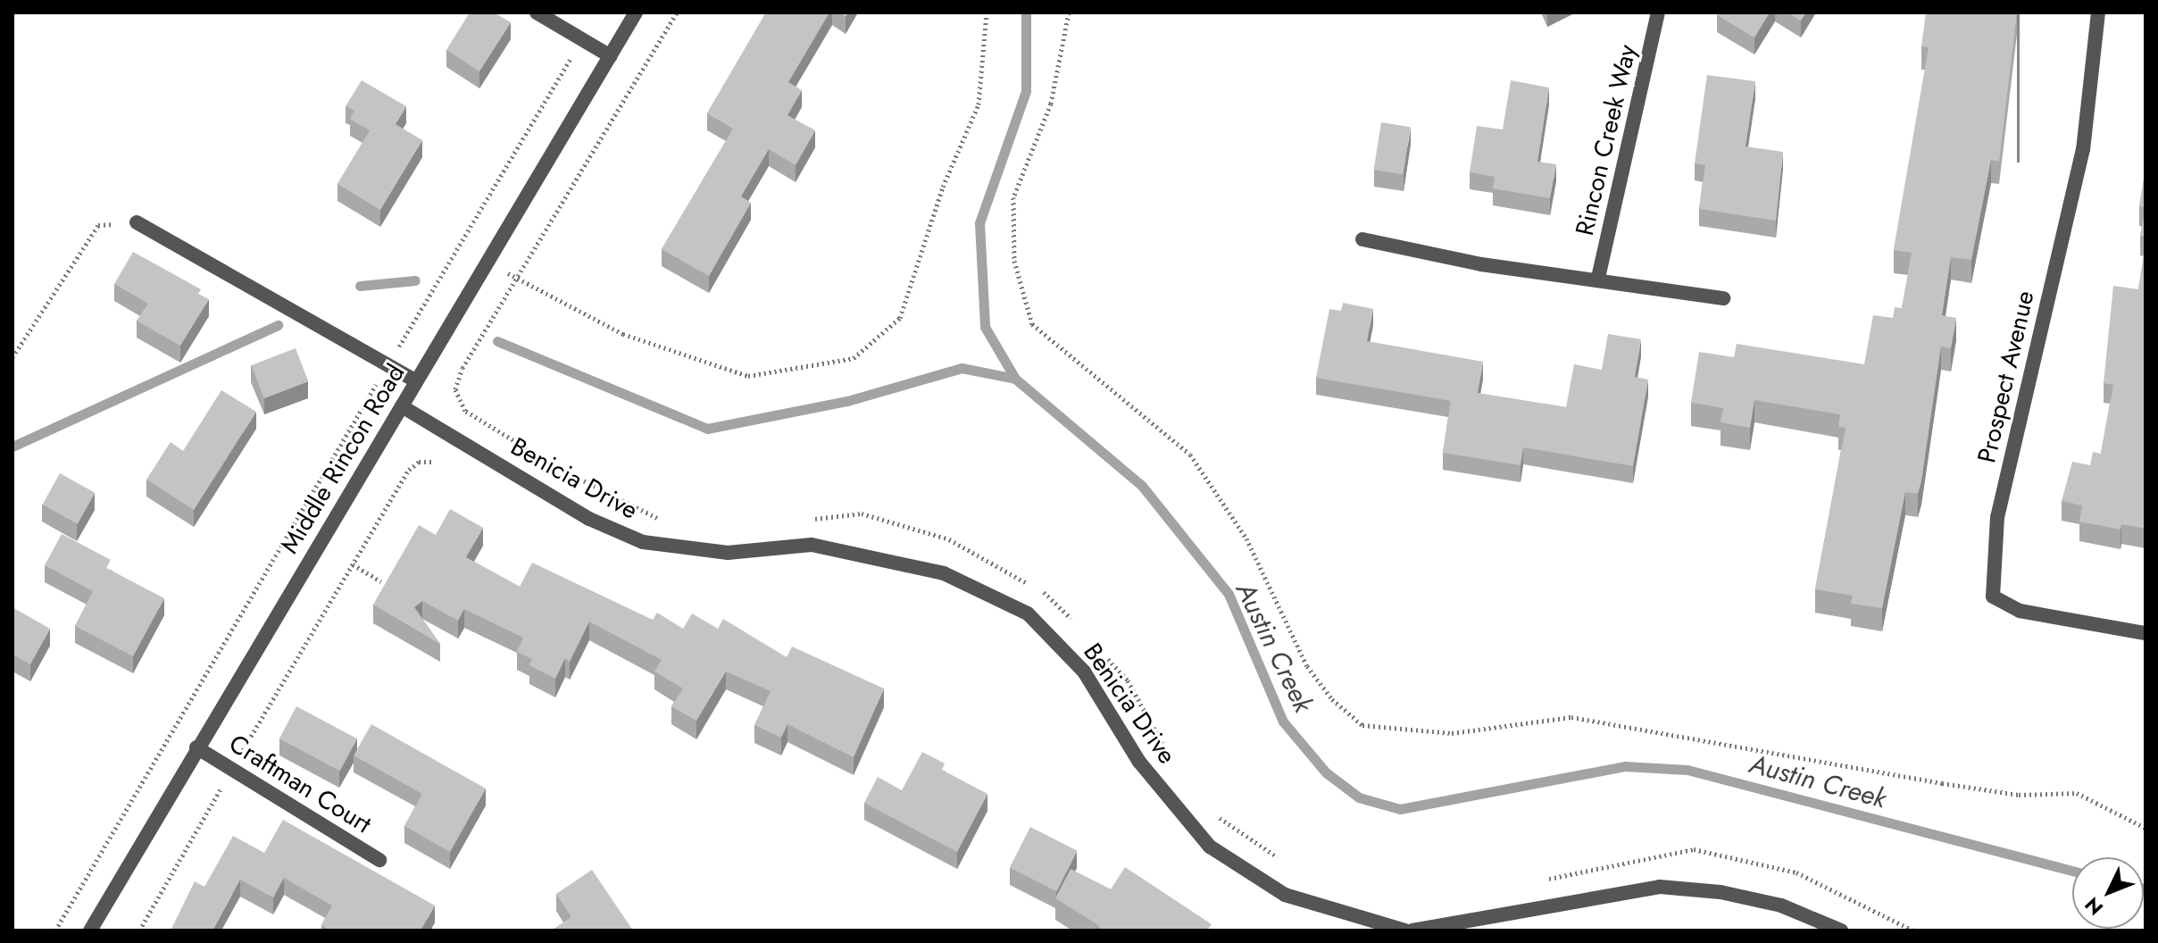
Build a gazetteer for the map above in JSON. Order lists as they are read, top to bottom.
{
  "streets": {
    "street": [
      "Rincon Creek Way",
      "Prospect Avenue",
      "Middle Rincon Road",
      "Benicia Drive",
      "Craftman Court"
    ]
  },
  "crossings": [
    ["Middle Rincon Road", "Benicia Drive"],
    ["Middle Rincon Road", "Craftman Court"]
  ],
  "water": ["Austin Creek"],
  "north": "bottom left"
}
